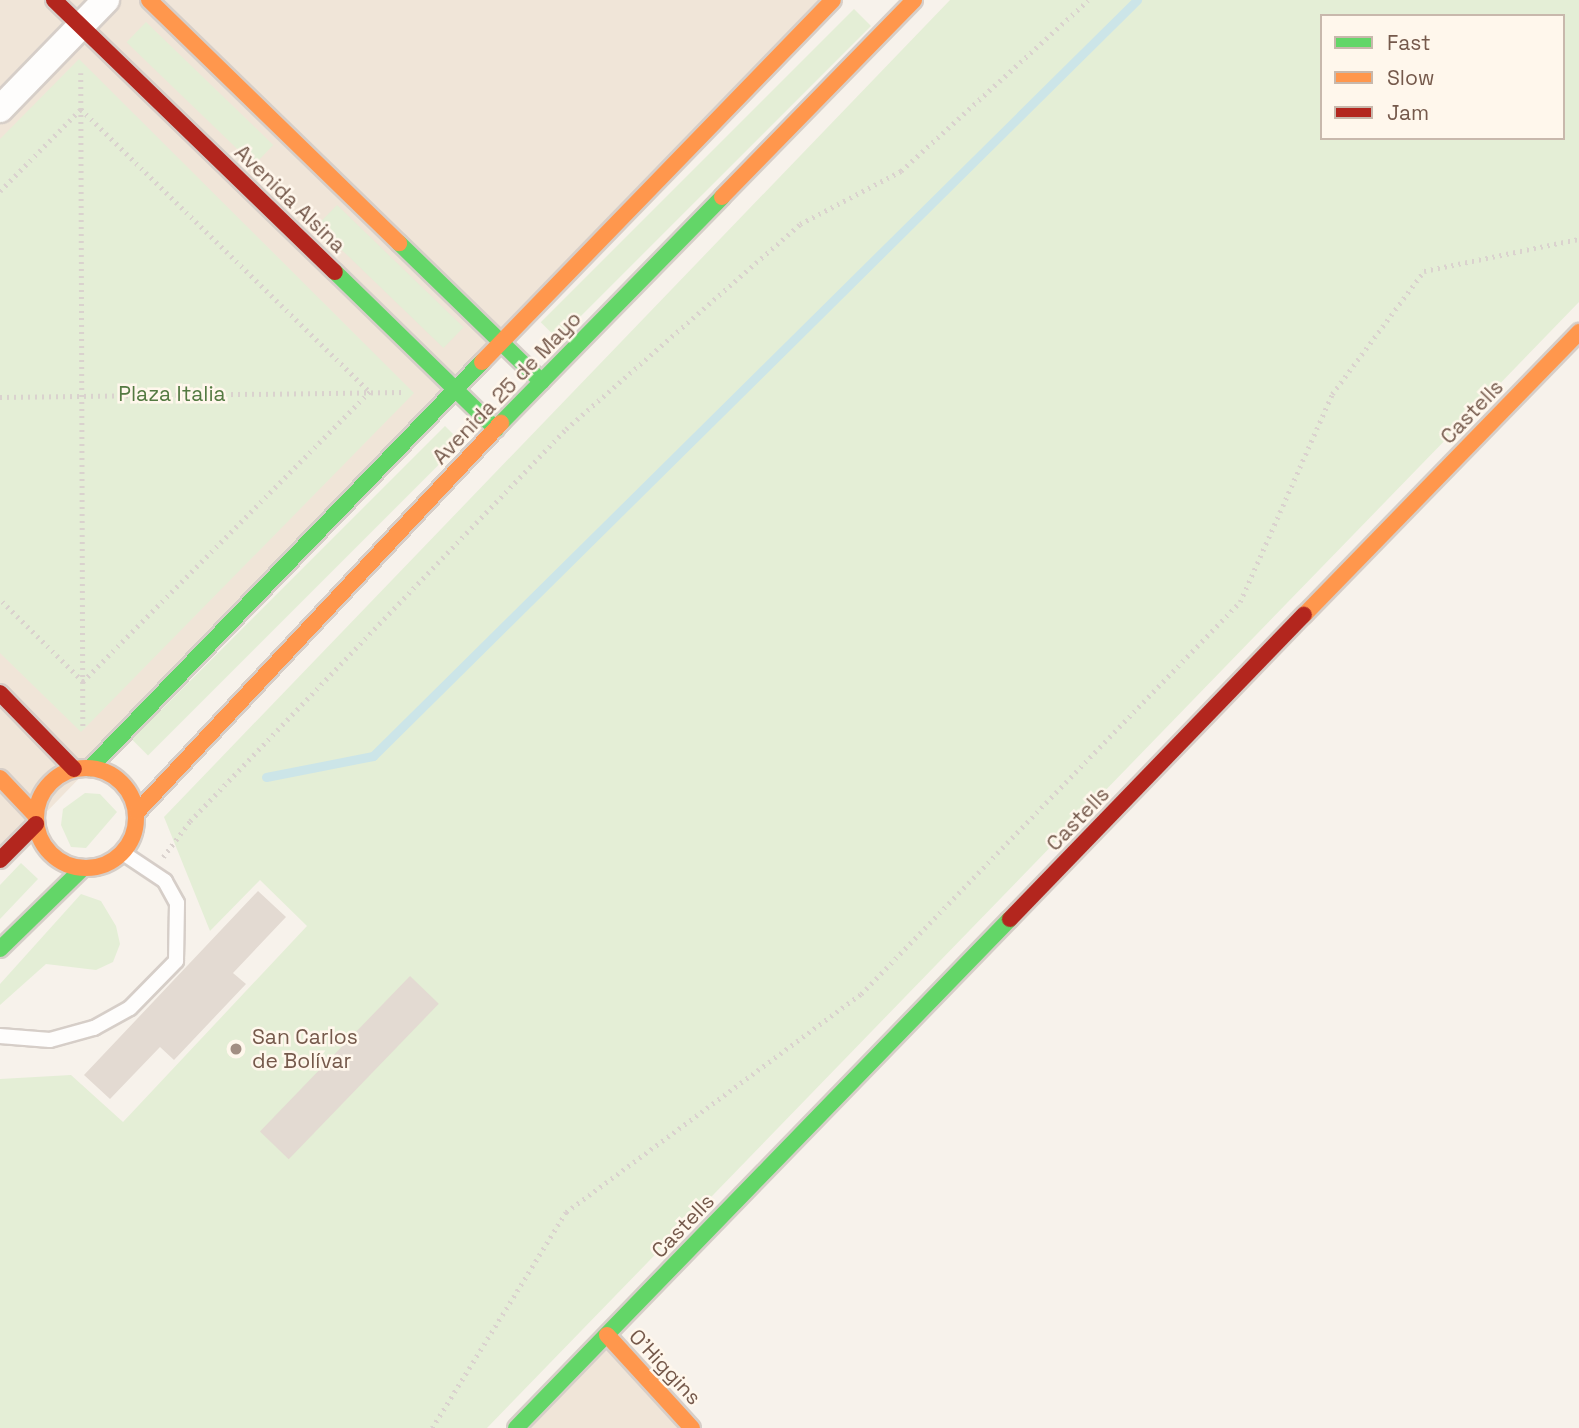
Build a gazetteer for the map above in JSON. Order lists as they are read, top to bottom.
{
  "streets": {
    "street": [
      "Avenida Alsina",
      "Avenida 25 de Mayo",
      "Castells",
      "O'Higgins"
    ]
  },
  "crossings": [
    ["Avenida Alsina", "Avenida 25 de Mayo"],
    ["Castells", "O'Higgins"]
  ],
  "parks": ["Plaza Italia"],
  "places": ["San Carlos de Bolívar"],
  "legend": ["Fast", "Slow", "Jam"]
}
